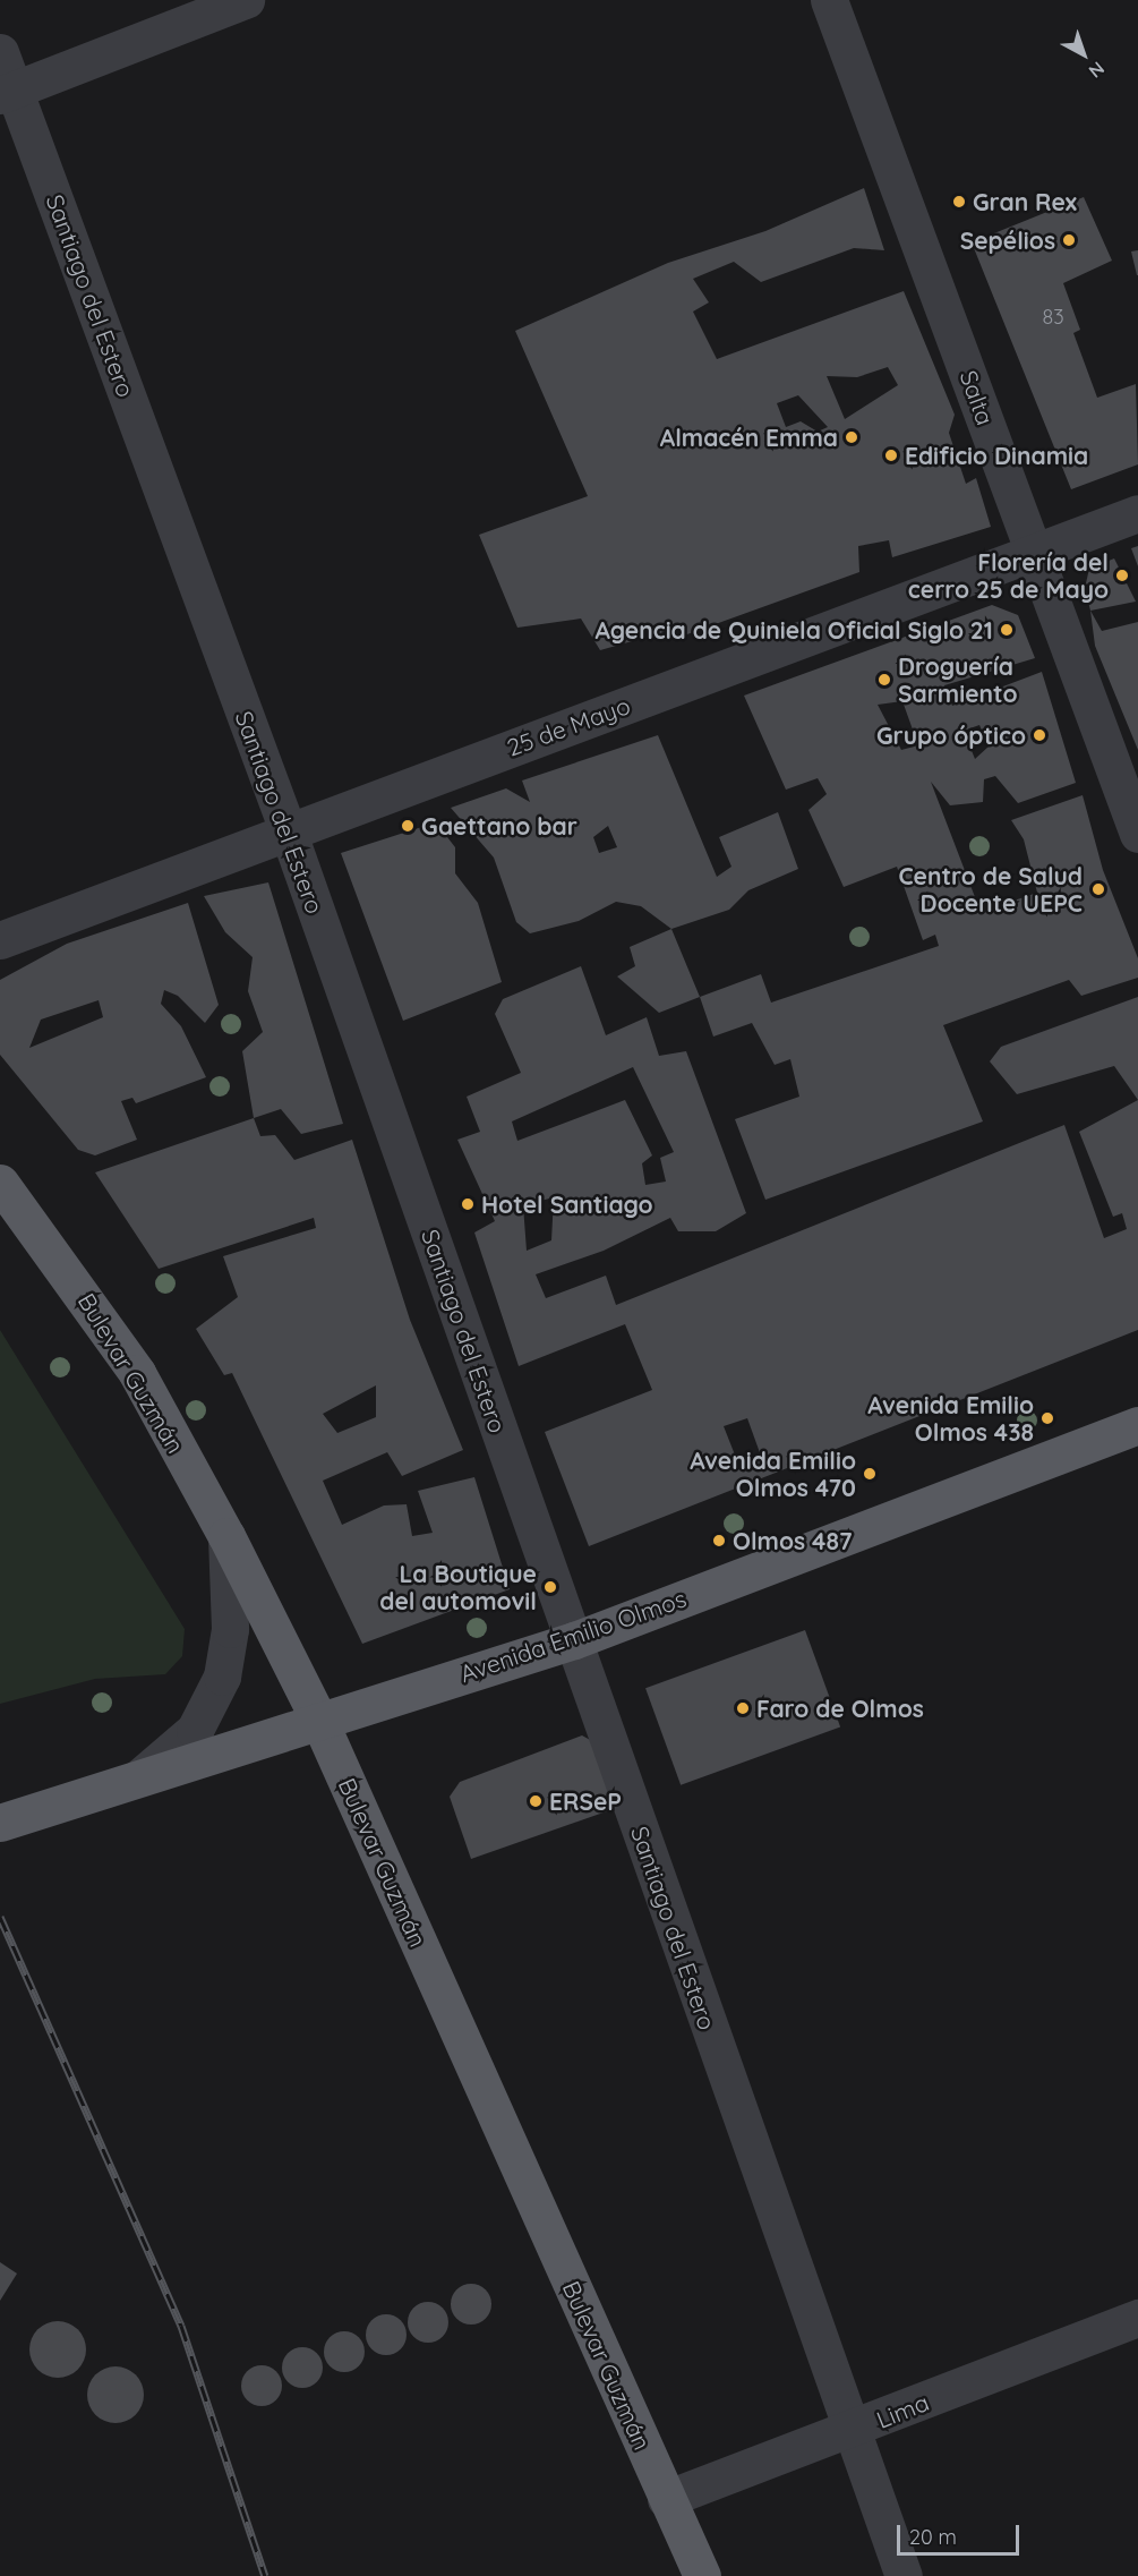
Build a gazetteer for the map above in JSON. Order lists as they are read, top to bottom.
{
  "streets": {
    "main road": ["Bulevar Guzmán", "Avenida Emilio Olmos"],
    "street": [
      "Santiago del Estero",
      "Salta",
      "25 de Mayo",
      "Lima"
    ]
  },
  "crossings": [
    ["Santiago del Estero", "25 de Mayo"],
    ["Santiago del Estero", "Avenida Emilio Olmos"],
    ["Santiago del Estero", "Lima"],
    ["Salta", "25 de Mayo"],
    ["Bulevar Guzmán", "Avenida Emilio Olmos"],
    ["Bulevar Guzmán", "Lima"]
  ],
  "places": [
    "Gran Rex",
    "Sepélios",
    "Almacén Emma",
    "Edificio Dinamia",
    "Florería del cerro 25 de Mayo",
    "Agencia de Quiniela Oficial Siglo 21",
    "Droguería Sarmiento",
    "Grupo óptico",
    "Gaettano bar",
    "Centro de Salud Docente UEPC",
    "Hotel Santiago",
    "Avenida Emilio Olmos 438",
    "Avenida Emilio Olmos 470",
    "Olmos 487",
    "La Boutique del automovil",
    "Faro de Olmos",
    "ERSeP"
  ],
  "house_numbers": ["83"],
  "scale_bar": "20 m",
  "north": "bottom right"
}
